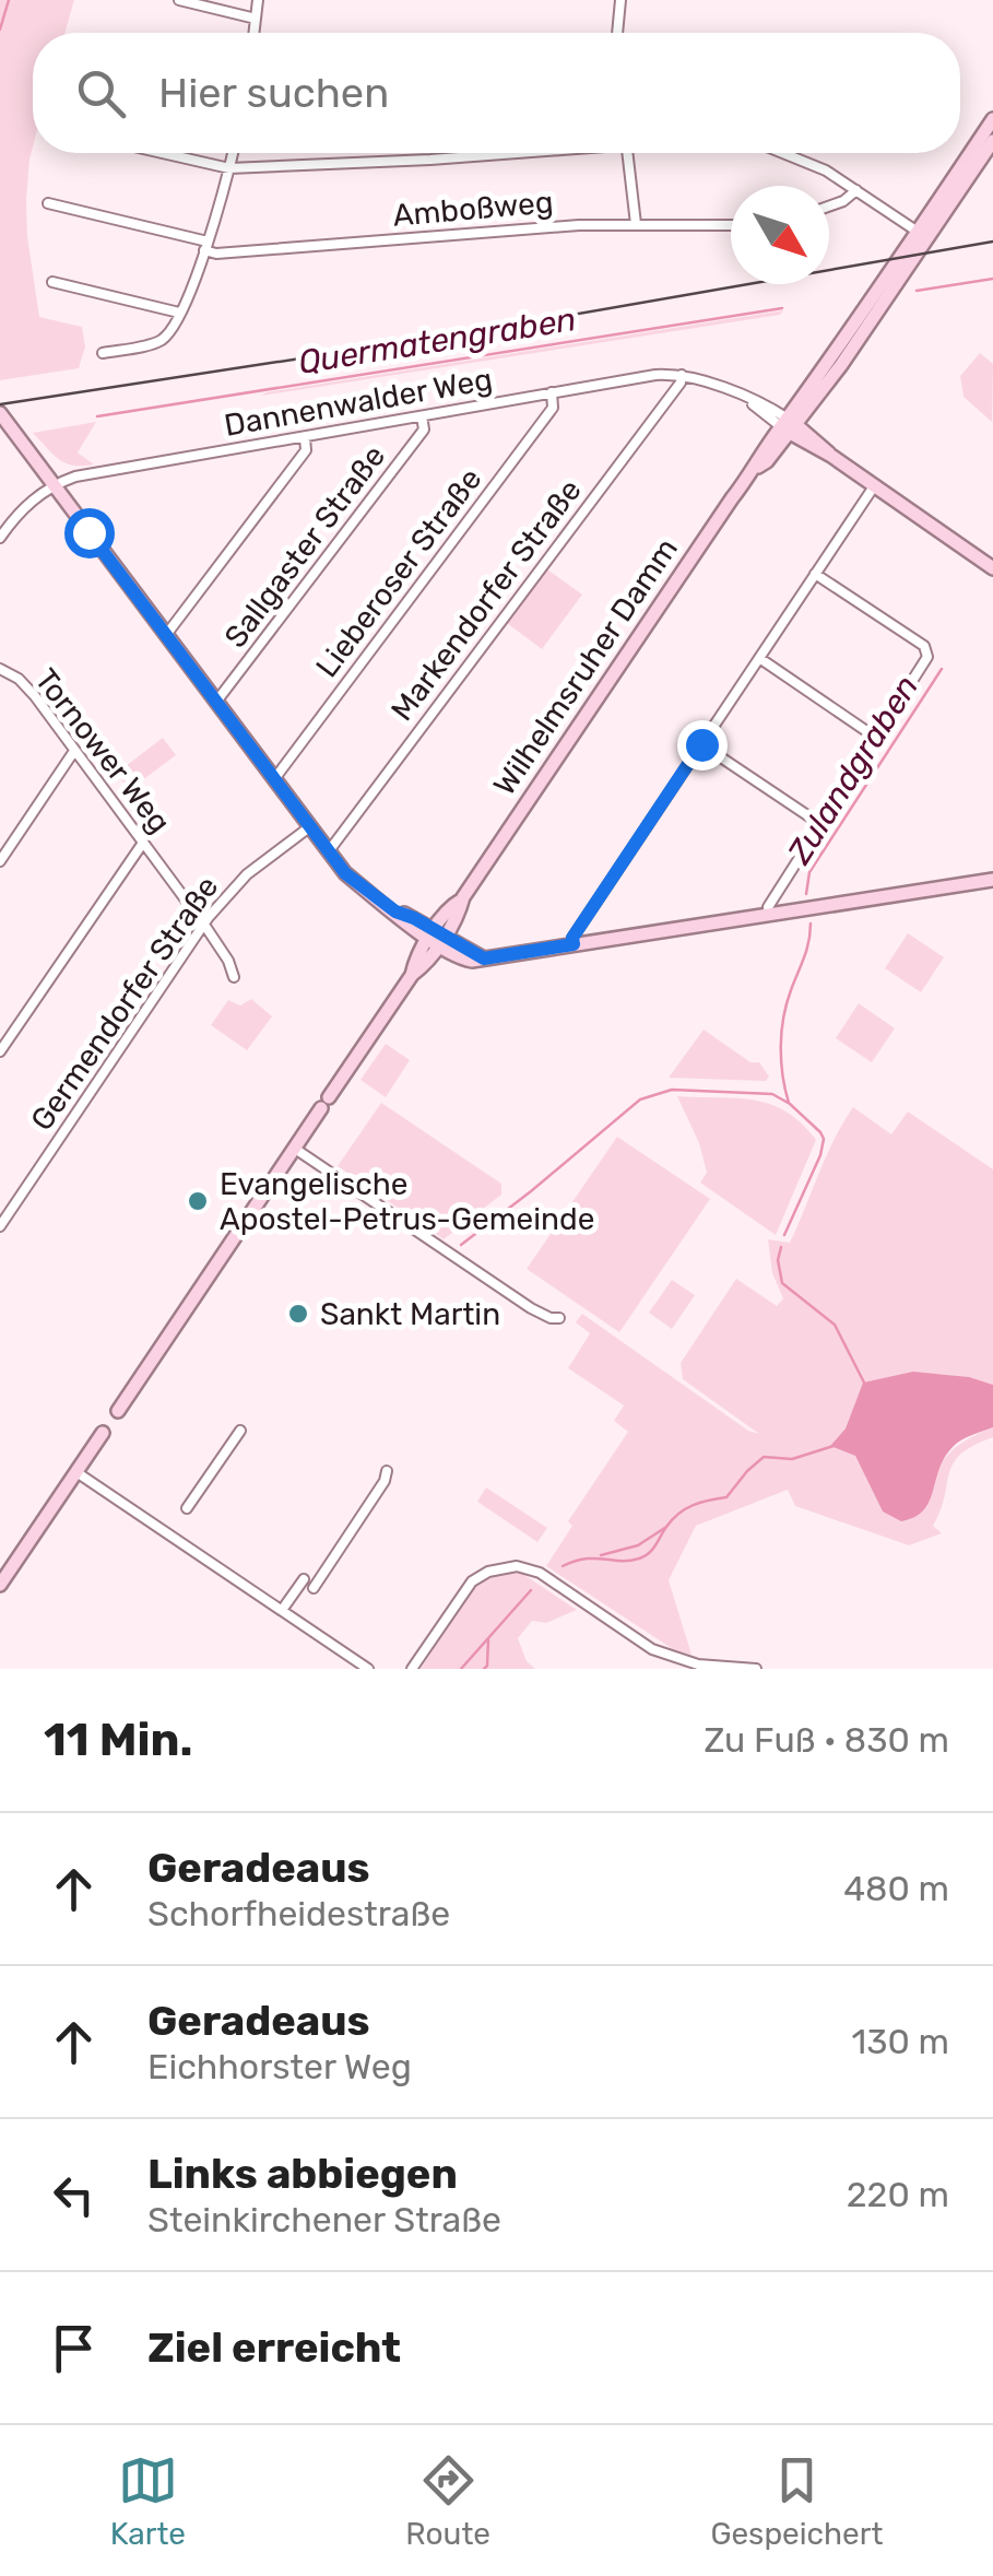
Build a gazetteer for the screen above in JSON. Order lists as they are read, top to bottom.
{
  "streets": {
    "main road": ["Wilhelmsruher Damm"],
    "street": [
      "Amboßweg",
      "Dannenwalder Weg",
      "Sallgaster Straße",
      "Lieberoser Straße",
      "Markendorfer Straße",
      "Tornower Weg",
      "Germendorfer Straße"
    ]
  },
  "crossings": [
    ["Dannenwalder Weg", "Sallgaster Straße"],
    ["Dannenwalder Weg", "Lieberoser Straße"],
    ["Dannenwalder Weg", "Markendorfer Straße"],
    ["Dannenwalder Weg", "Wilhelmsruher Damm"],
    ["Tornower Weg", "Germendorfer Straße"]
  ],
  "water": ["Quermatengraben", "Zulandgraben"],
  "places": ["Evangelische Apostel-Petrus-Gemeinde", "Sankt Martin"],
  "north": "bottom right",
  "page": {
    "search": "Hier suchen",
    "heading": ["11 Min.", "Zu Fuß · 830 m"],
    "list": [
      ["Geradeaus", "Schorfheidestraße", "480 m"],
      ["Geradeaus", "Eichhorster Weg", "130 m"],
      ["Links abbiegen", "Steinkirchener Straße", "220 m"],
      "Ziel erreicht"
    ],
    "nav": ["Karte", "Route", "Gespeichert"]
  }
}
